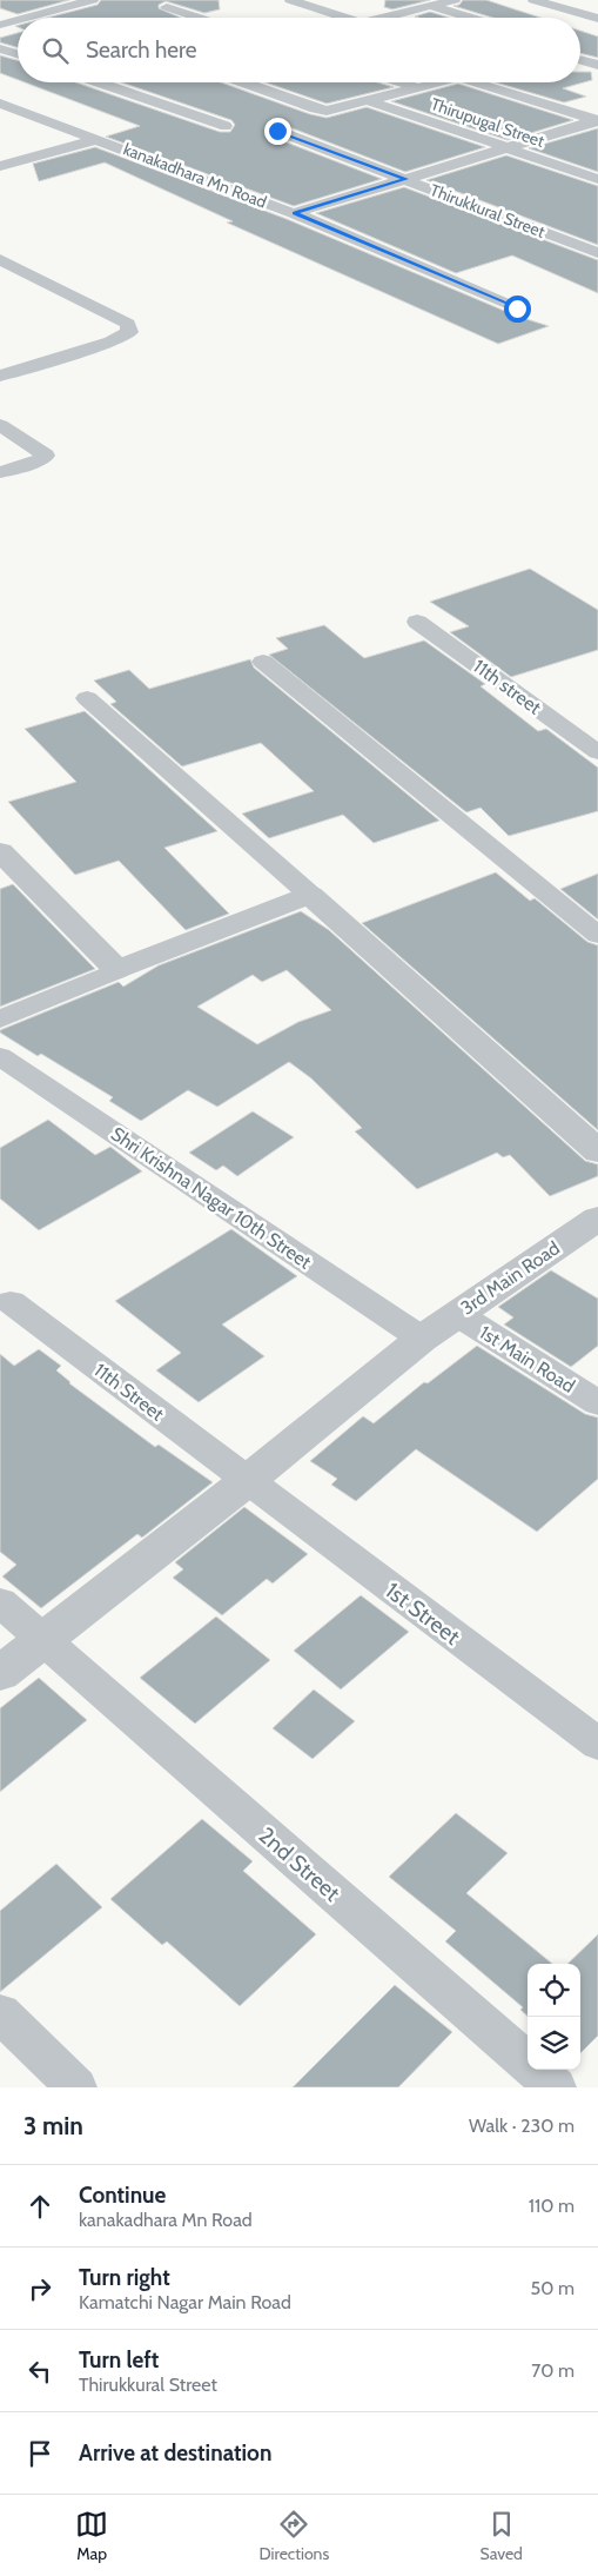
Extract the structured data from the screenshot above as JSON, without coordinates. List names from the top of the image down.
{
  "streets": {
    "street": [
      "Thirupugal Street",
      "kanakadhara Mn Road",
      "Thirukkural Street",
      "11th street",
      "Shri Krishna Nagar 10th Street",
      "3rd Main Road",
      "1st Main Road",
      "11th Street",
      "1st Street",
      "2nd Street"
    ]
  },
  "crossings": [
    ["Shri Krishna Nagar 10th Street", "3rd Main Road"],
    ["3rd Main Road", "1st Main Road"],
    ["3rd Main Road", "11th Street"],
    ["3rd Main Road", "1st Street"],
    ["3rd Main Road", "2nd Street"],
    ["11th Street", "1st Street"]
  ],
  "page": {
    "search": "Search here",
    "heading": ["3 min", "Walk · 230 m"],
    "list": [
      ["Continue", "kanakadhara Mn Road", "110 m"],
      ["Turn right", "Kamatchi Nagar Main Road", "50 m"],
      ["Turn left", "Thirukkural Street", "70 m"],
      "Arrive at destination"
    ],
    "nav": ["Map", "Directions", "Saved"]
  }
}
